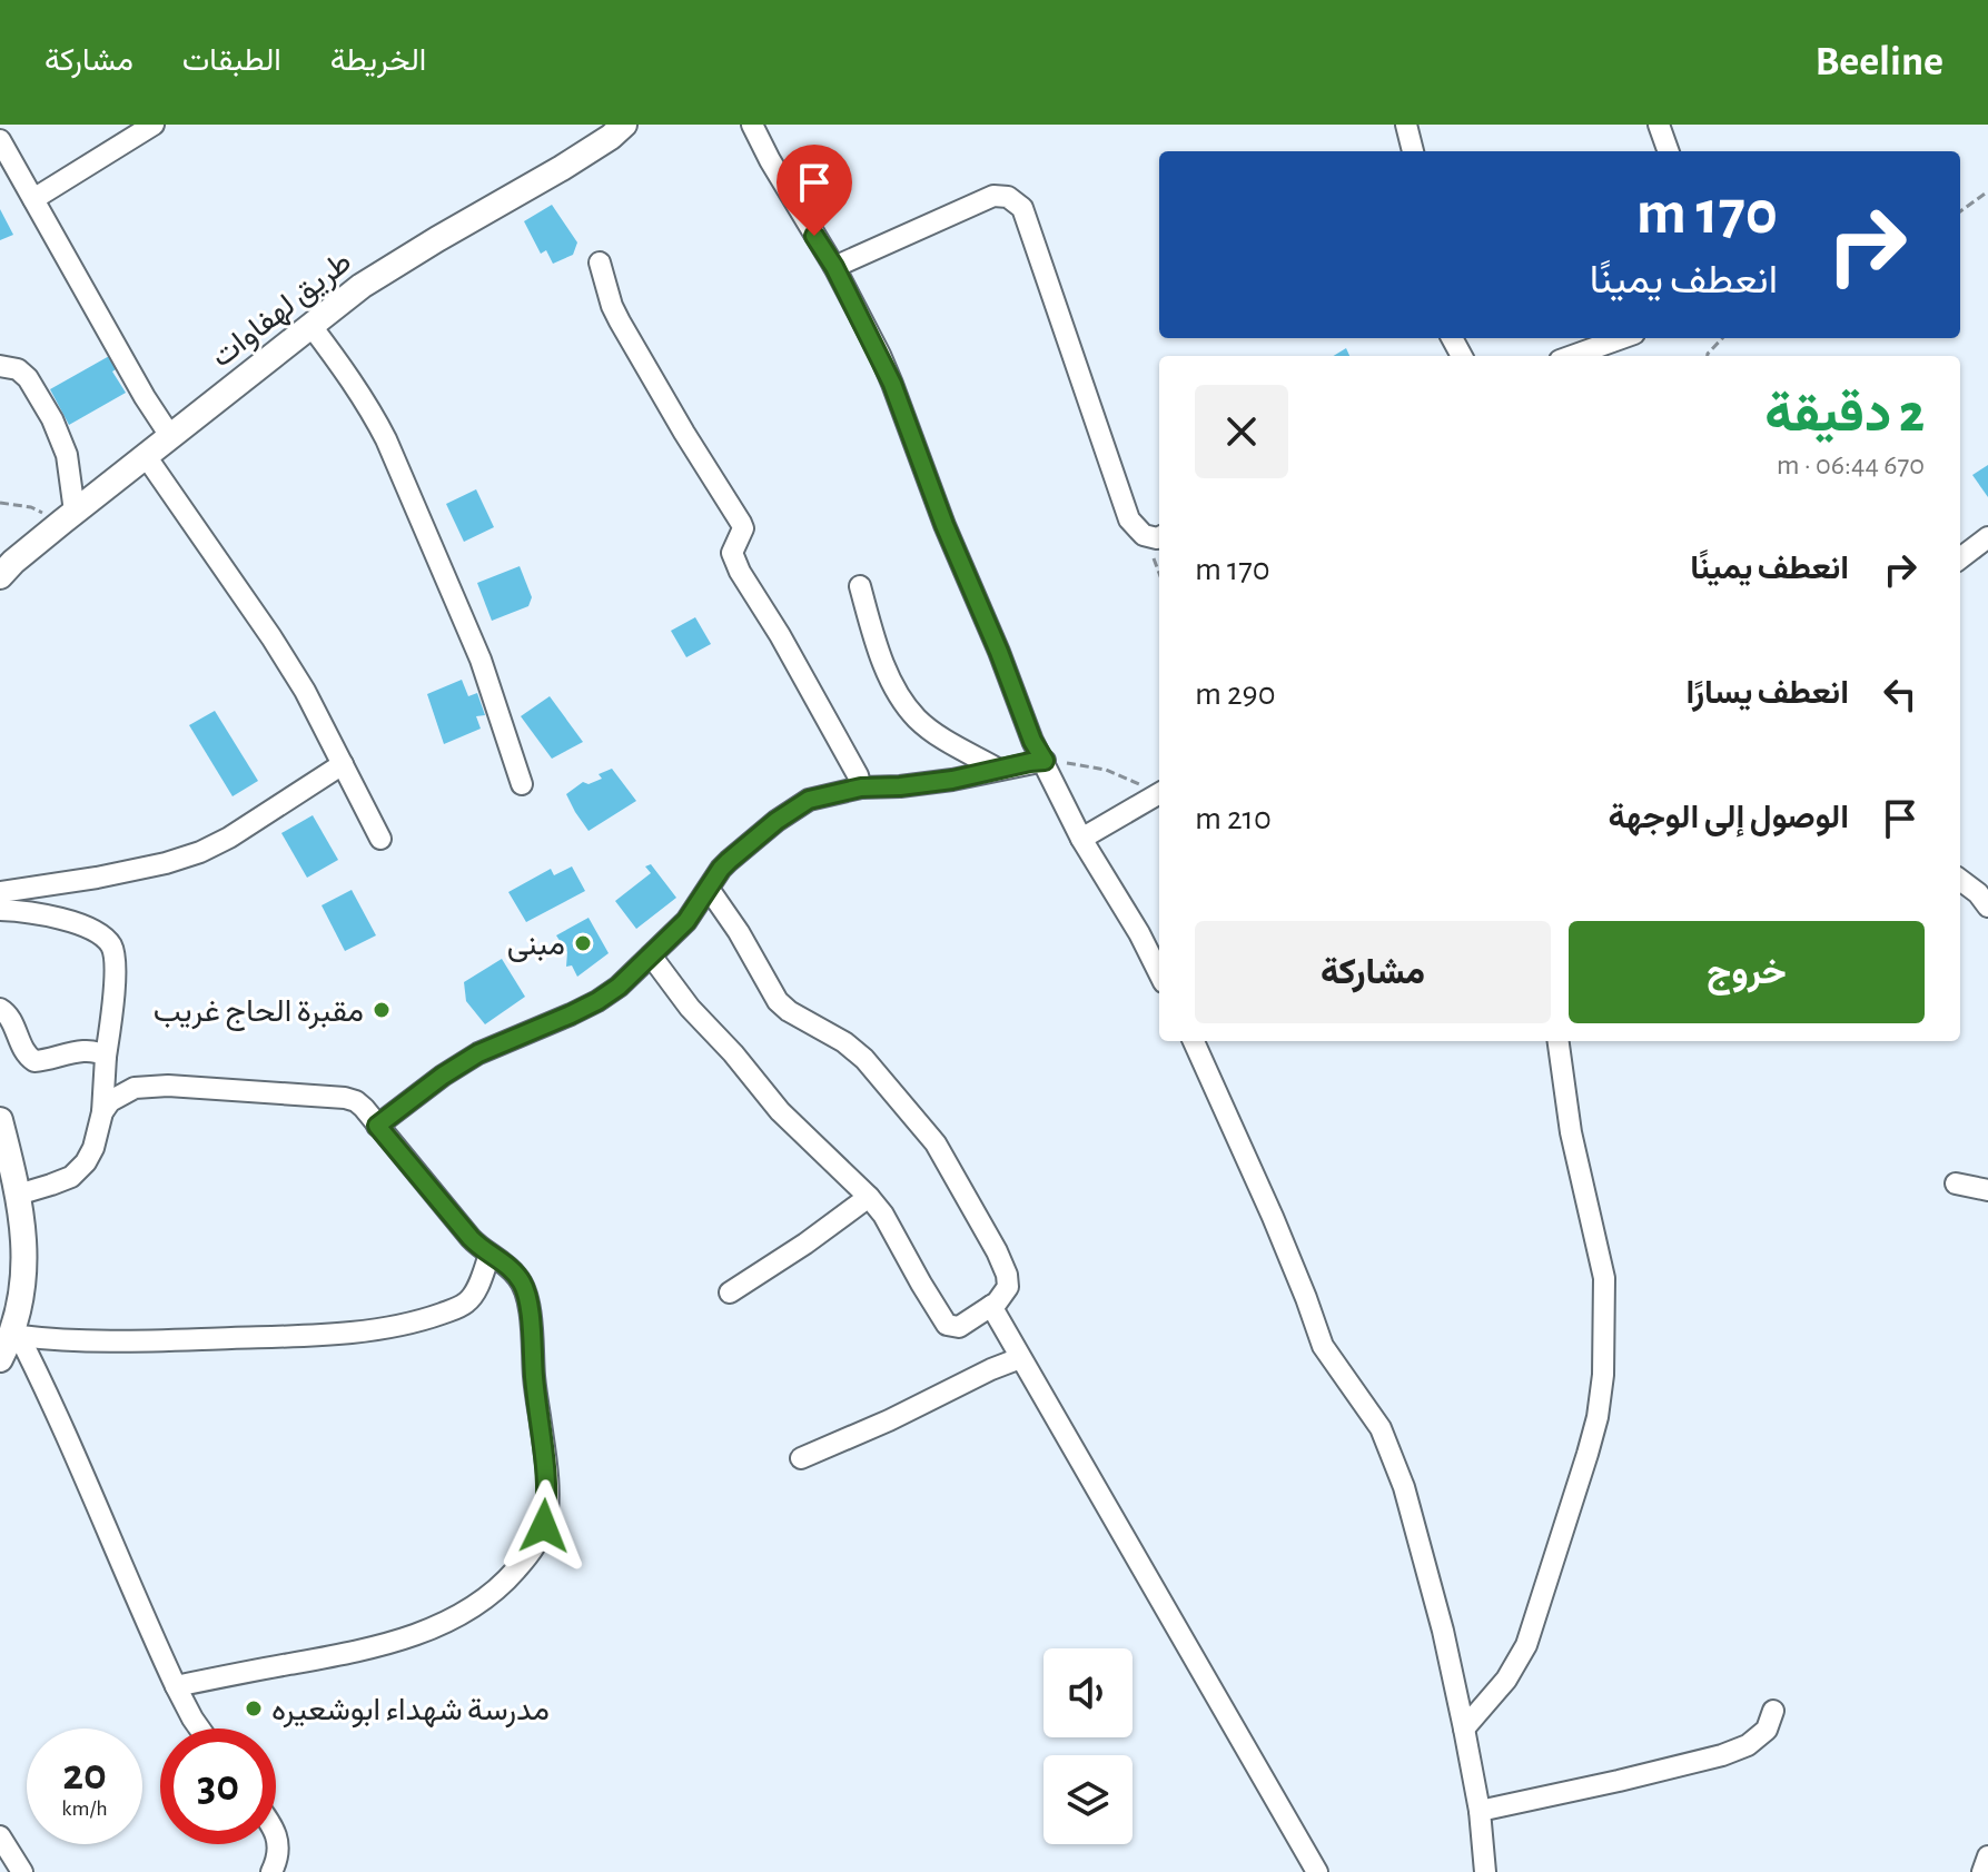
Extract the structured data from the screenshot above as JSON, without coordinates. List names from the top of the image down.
{
  "streets": {
    "street": ["طريق لهفاوات"]
  },
  "places": ["مبنى", "مقبرة الحاج غريب", "مدرسة شهداء ابوشعيره"],
  "page": {
    "header": "Beeline",
    "nav": ["الخريطة", "الطبقات", "مشاركة"],
    "turn": ["170 m", "انعطف يمينًا"],
    "heading": ["2 دقيقة", "670 m · 06:44"],
    "list": [
      {
        "name": "انعطف يمينًا",
        "value": "170 m"
      },
      {
        "name": "انعطف يسارًا",
        "value": "290 m"
      },
      {
        "name": "الوصول إلى الوجهة",
        "value": "210 m"
      }
    ],
    "buttons": ["خروج", "مشاركة"],
    "speed": "20 km/h",
    "limit": "30"
  }
}
